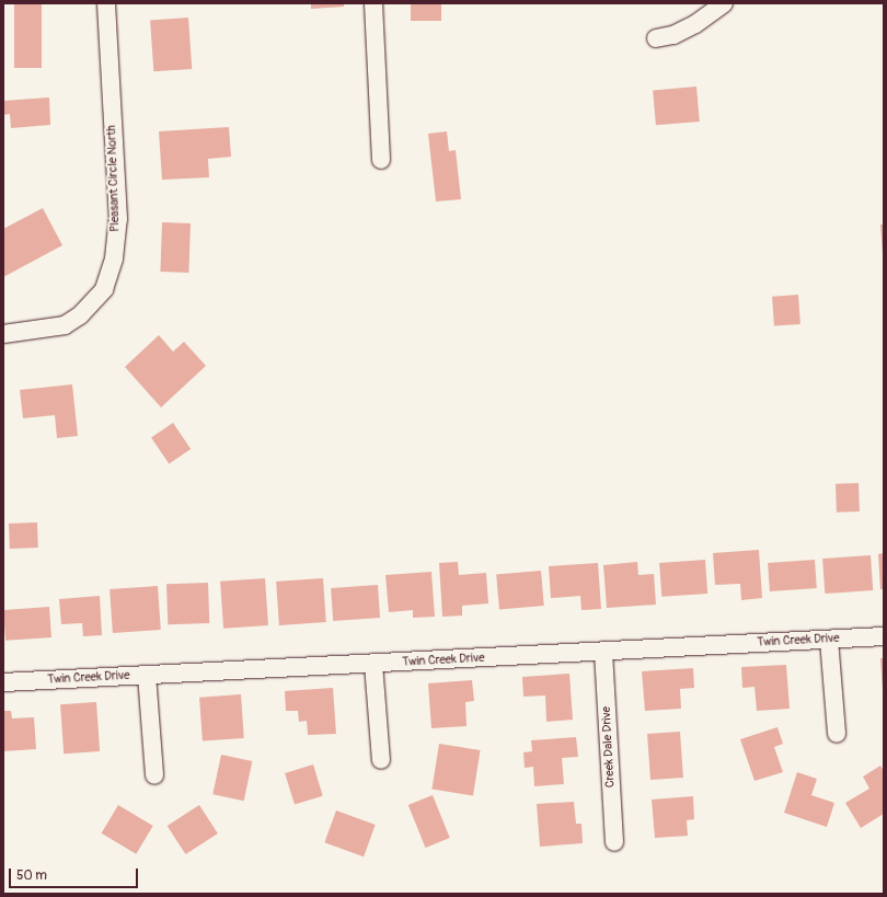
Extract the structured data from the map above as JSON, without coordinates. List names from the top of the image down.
{
  "streets": {
    "street": ["Pleasant Circle North", "Twin Creek Drive", "Creek Dale Drive"]
  },
  "crossings": [
    ["Twin Creek Drive", "Creek Dale Drive"]
  ],
  "scale_bar": "50 m"
}
